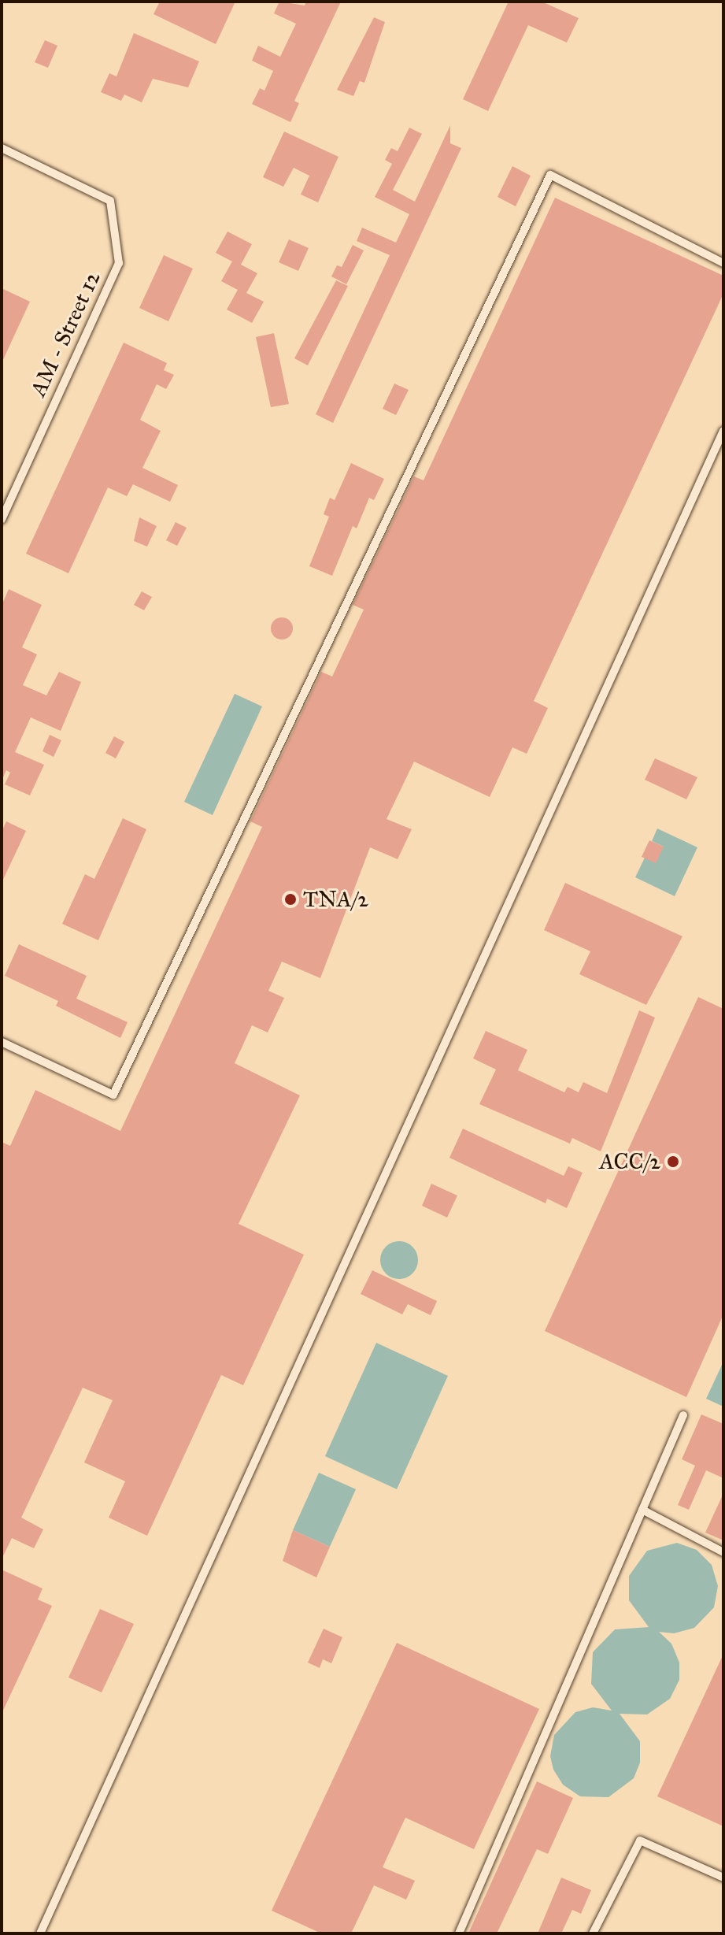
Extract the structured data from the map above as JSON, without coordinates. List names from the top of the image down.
{
  "streets": {
    "lane": ["AM - Street 12"]
  },
  "places": ["TNA/2", "ACC/2"]
}
